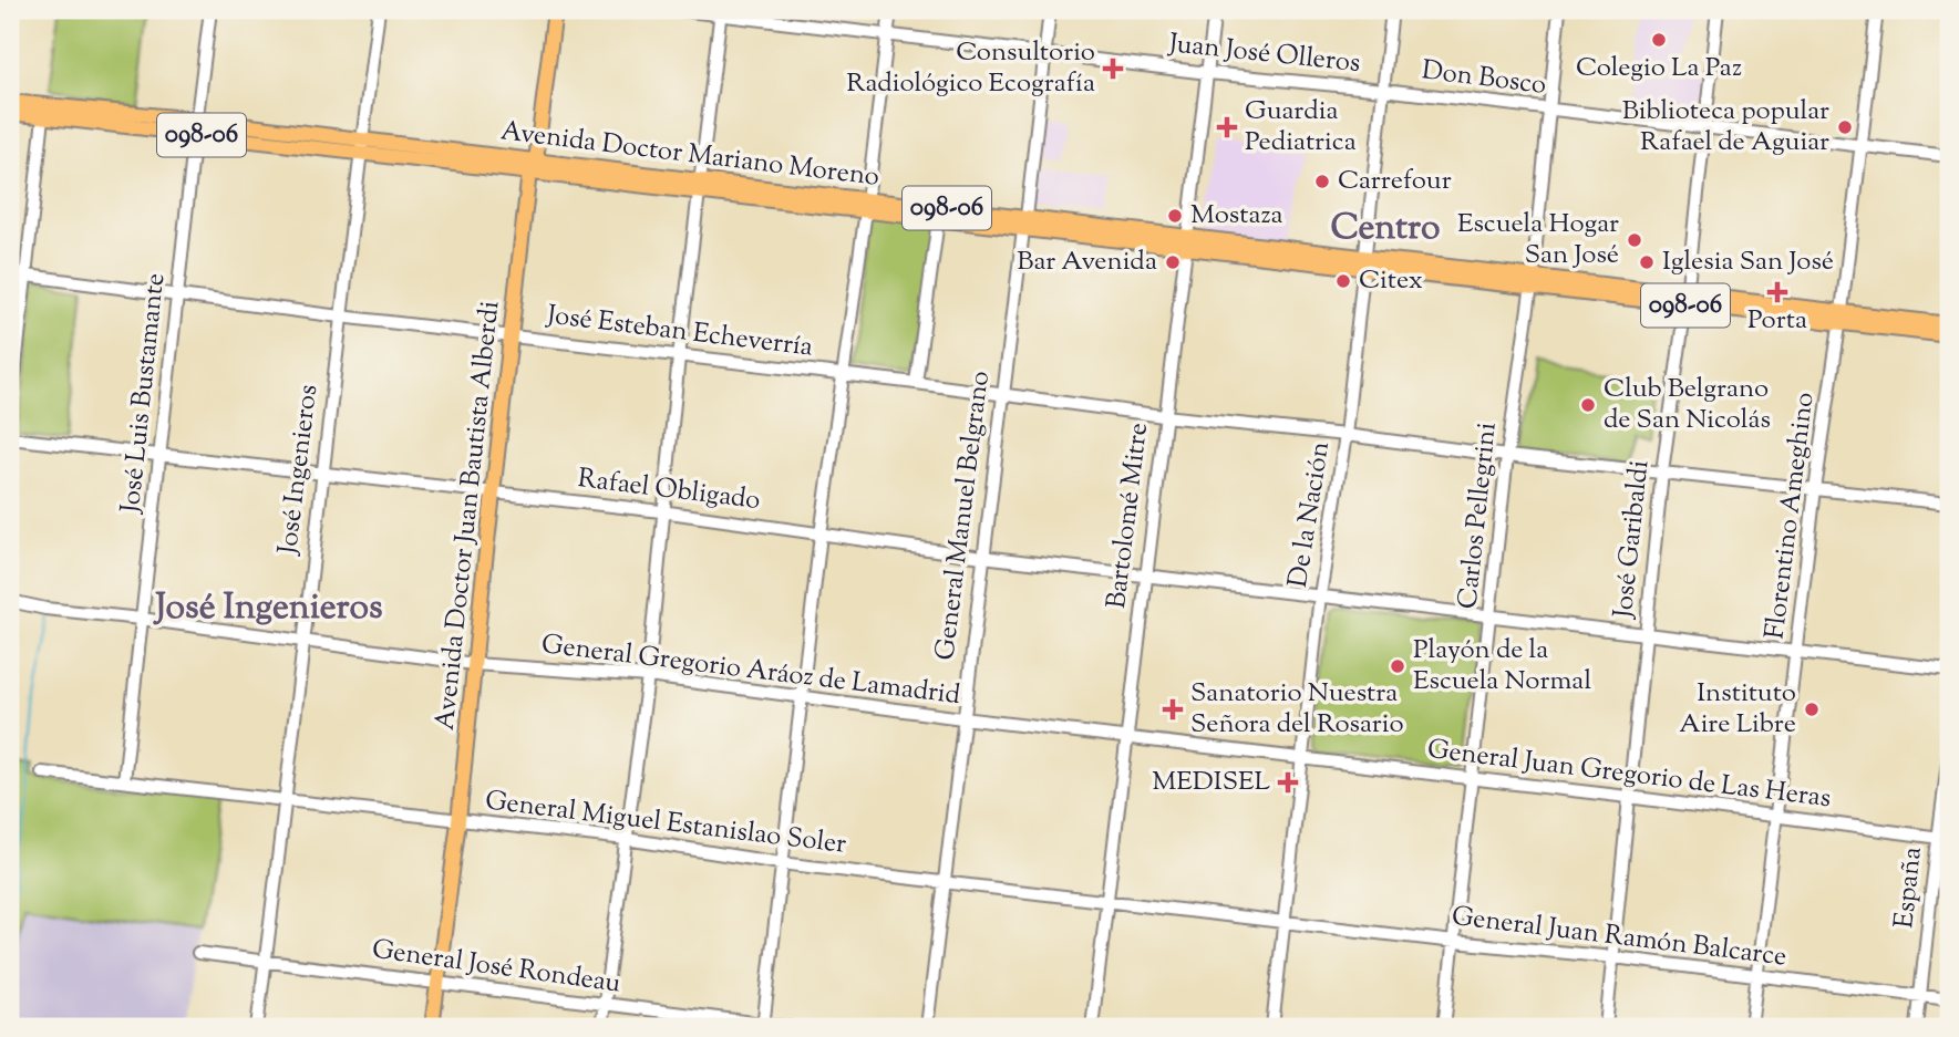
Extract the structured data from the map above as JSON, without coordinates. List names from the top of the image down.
{
  "streets": {
    "main road": ["098-06", "Avenida Doctor Mariano Moreno", "Avenida Doctor Juan Bautista Alberdi"],
    "street": [
      "Juan José Olleros",
      "Don Bosco",
      "José Esteban Echeverría",
      "José Luis Bustamante",
      "José Ingenieros",
      "Rafael Obligado",
      "De la Nación",
      "General Manuel Belgrano",
      "Bartolomé Mitre",
      "Carlos Pellegrini",
      "Florentino Ameghino",
      "José Garibaldi",
      "General Gregorio Aráoz de Lamadrid",
      "General Juan Gregorio de Las Heras",
      "General Miguel Estanislao Soler",
      "España",
      "General Juan Ramón Balcarce",
      "General José Rondeau"
    ]
  },
  "crossings": [
    ["Juan José Olleros", "Don Bosco"],
    ["Juan José Olleros", "De la Nación"],
    ["Juan José Olleros", "General Manuel Belgrano"],
    ["Juan José Olleros", "Bartolomé Mitre"],
    ["Don Bosco", "De la Nación"],
    ["Don Bosco", "Carlos Pellegrini"],
    ["Don Bosco", "Florentino Ameghino"],
    ["Don Bosco", "José Garibaldi"],
    ["098-06", "Avenida Doctor Mariano Moreno"],
    ["098-06", "De la Nación"],
    ["098-06", "Carlos Pellegrini"],
    ["098-06", "Florentino Ameghino"],
    ["098-06", "José Garibaldi"],
    ["Avenida Doctor Mariano Moreno", "José Luis Bustamante"],
    ["Avenida Doctor Mariano Moreno", "José Ingenieros"],
    ["Avenida Doctor Mariano Moreno", "De la Nación"],
    ["Avenida Doctor Mariano Moreno", "Avenida Doctor Juan Bautista Alberdi"],
    ["Avenida Doctor Mariano Moreno", "General Manuel Belgrano"],
    ["Avenida Doctor Mariano Moreno", "Bartolomé Mitre"],
    ["José Esteban Echeverría", "José Luis Bustamante"],
    ["José Esteban Echeverría", "José Ingenieros"],
    ["José Esteban Echeverría", "De la Nación"],
    ["José Esteban Echeverría", "Avenida Doctor Juan Bautista Alberdi"],
    ["José Esteban Echeverría", "General Manuel Belgrano"],
    ["José Esteban Echeverría", "Bartolomé Mitre"],
    ["José Esteban Echeverría", "Carlos Pellegrini"],
    ["José Esteban Echeverría", "Florentino Ameghino"],
    ["José Esteban Echeverría", "José Garibaldi"],
    ["José Luis Bustamante", "Rafael Obligado"],
    ["José Luis Bustamante", "General Gregorio Aráoz de Lamadrid"],
    ["José Luis Bustamante", "General Miguel Estanislao Soler"],
    ["José Ingenieros", "Rafael Obligado"],
    ["José Ingenieros", "General Gregorio Aráoz de Lamadrid"],
    ["José Ingenieros", "General Miguel Estanislao Soler"],
    ["José Ingenieros", "General José Rondeau"],
    ["Rafael Obligado", "De la Nación"],
    ["Rafael Obligado", "Avenida Doctor Juan Bautista Alberdi"],
    ["Rafael Obligado", "General Manuel Belgrano"],
    ["Rafael Obligado", "Bartolomé Mitre"],
    ["Rafael Obligado", "Carlos Pellegrini"],
    ["Rafael Obligado", "Florentino Ameghino"],
    ["Rafael Obligado", "José Garibaldi"],
    ["De la Nación", "General Gregorio Aráoz de Lamadrid"],
    ["De la Nación", "General Juan Gregorio de Las Heras"],
    ["De la Nación", "General Miguel Estanislao Soler"],
    ["De la Nación", "General Juan Ramón Balcarce"],
    ["Avenida Doctor Juan Bautista Alberdi", "General Gregorio Aráoz de Lamadrid"],
    ["Avenida Doctor Juan Bautista Alberdi", "General Miguel Estanislao Soler"],
    ["Avenida Doctor Juan Bautista Alberdi", "General José Rondeau"],
    ["General Manuel Belgrano", "General Gregorio Aráoz de Lamadrid"],
    ["General Manuel Belgrano", "General Miguel Estanislao Soler"],
    ["Bartolomé Mitre", "General Gregorio Aráoz de Lamadrid"],
    ["Bartolomé Mitre", "General Miguel Estanislao Soler"],
    ["Carlos Pellegrini", "General Juan Gregorio de Las Heras"],
    ["Carlos Pellegrini", "General Juan Ramón Balcarce"],
    ["Florentino Ameghino", "General Juan Gregorio de Las Heras"],
    ["Florentino Ameghino", "General Juan Ramón Balcarce"],
    ["José Garibaldi", "General Juan Gregorio de Las Heras"],
    ["José Garibaldi", "General Juan Ramón Balcarce"],
    ["General Gregorio Aráoz de Lamadrid", "General Juan Gregorio de Las Heras"],
    ["General Juan Gregorio de Las Heras", "España"],
    ["General Miguel Estanislao Soler", "General Juan Ramón Balcarce"],
    ["España", "General Juan Ramón Balcarce"]
  ],
  "districts": ["Centro", "José Ingenieros"],
  "places": {
    "other": [
      "Colegio La Paz",
      "Biblioteca popular Rafael de Aguiar",
      "Carrefour",
      "Mostaza",
      "Escuela Hogar San José",
      "Bar Avenida",
      "Iglesia San José",
      "Citex",
      "Club Belgrano de San Nicolás",
      "Playón de la Escuela Normal",
      "Instituto Aire Libre"
    ],
    "health": [
      "Consultorio Radiológico Ecografía",
      "Guardia Pediatrica",
      "Porta",
      "Sanatorio Nuestra Señora del Rosario",
      "MEDISEL"
    ]
  }
}
